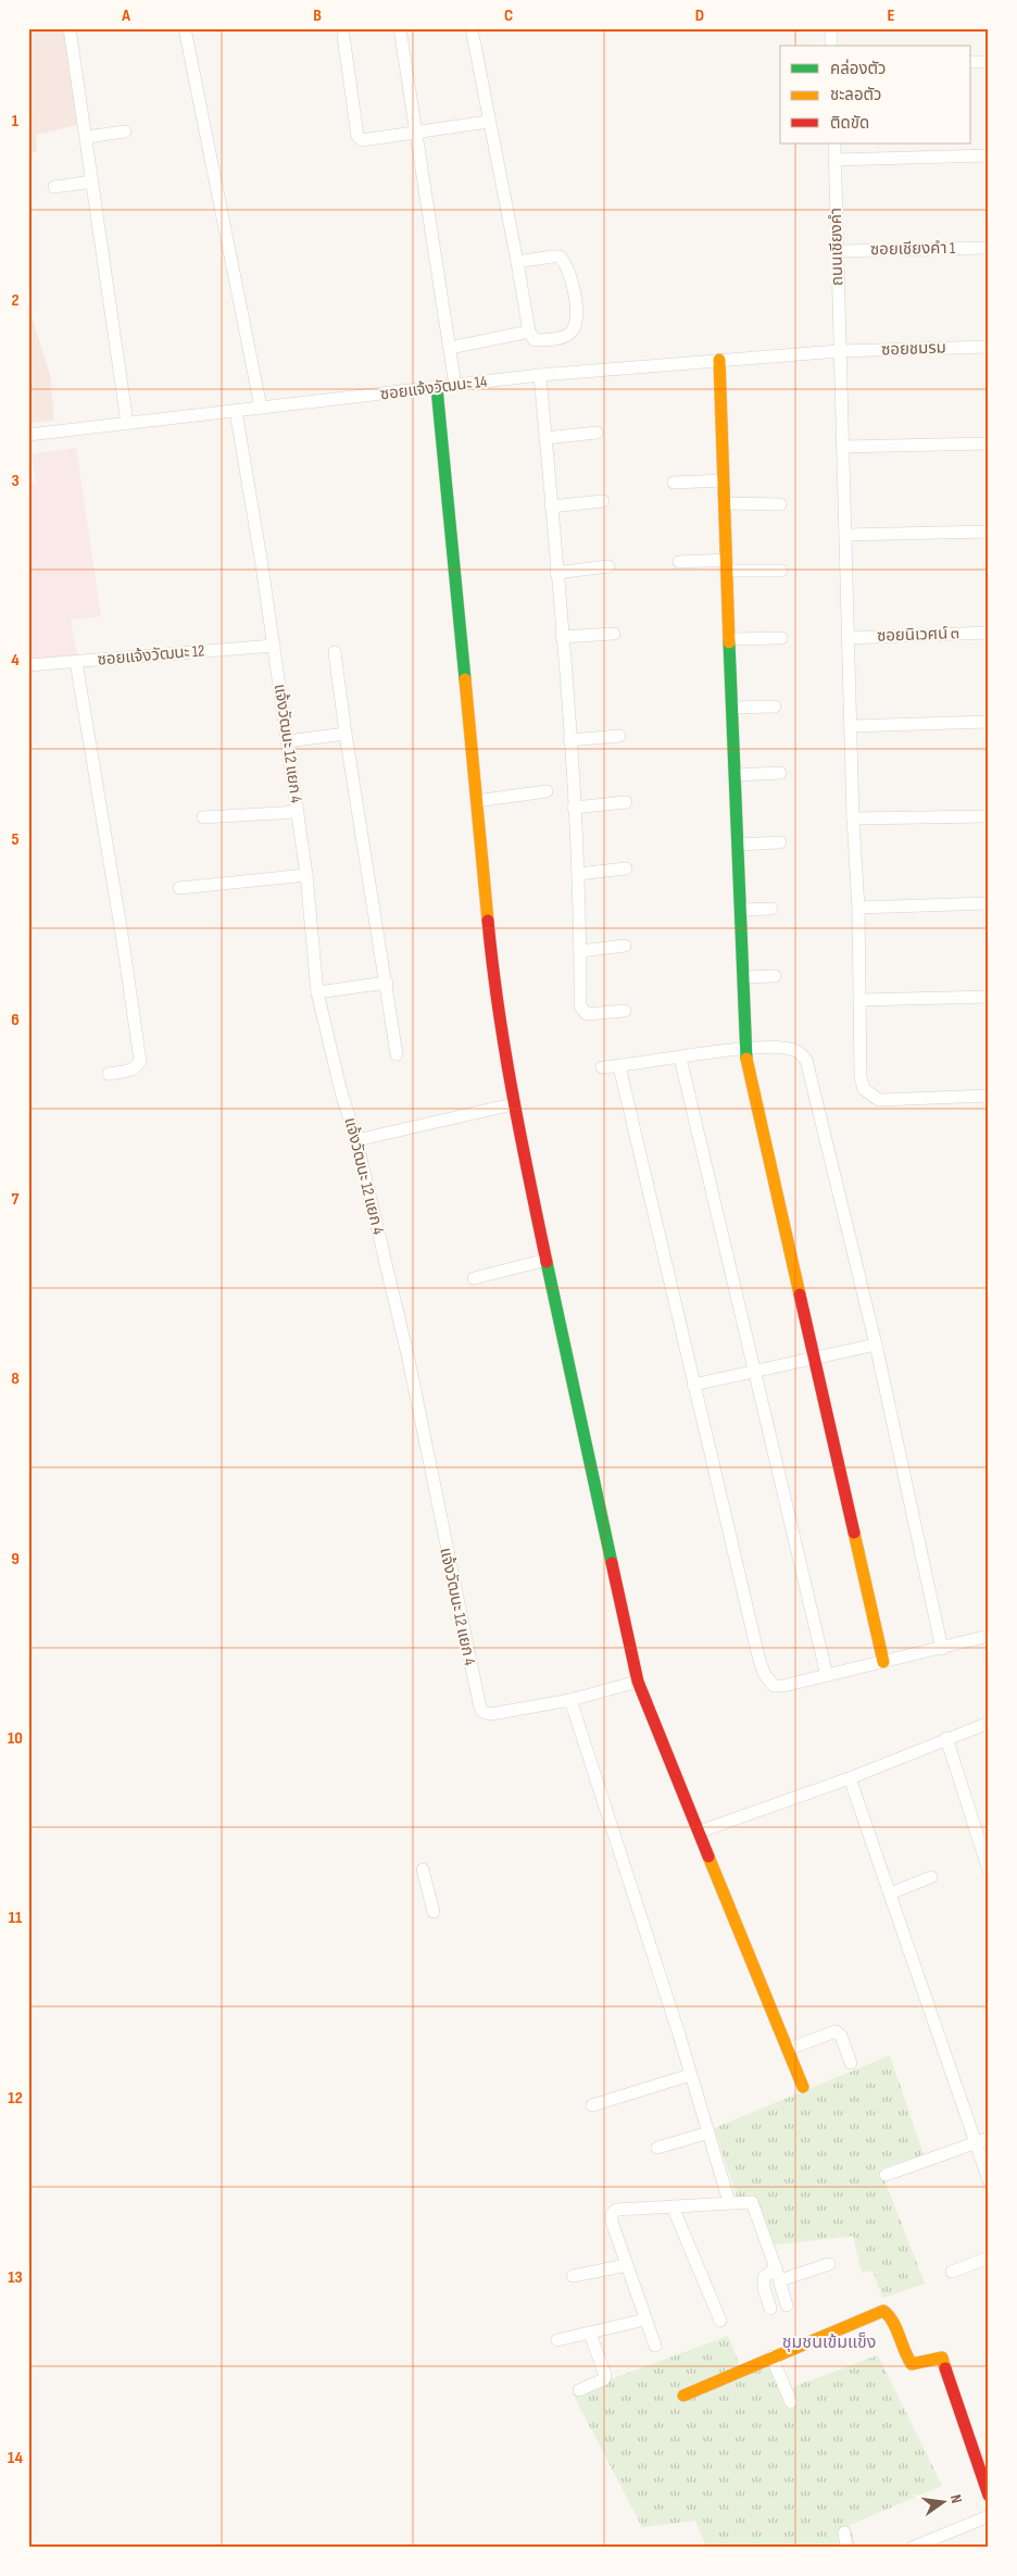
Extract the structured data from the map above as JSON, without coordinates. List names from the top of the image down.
{
  "streets": {
    "street": [
      "ถนนเชียงคำ",
      "ซอยเชียงคำ 1",
      "ซอยชมรม",
      "ซอยแจ้งวัฒนะ 14",
      "ซอยนิเวศน์ ๓",
      "ซอยแจ้งวัฒนะ 12",
      "แจ้งวัฒนะ 12 แยก 4"
    ]
  },
  "crossings": [
    ["ถนนเชียงคำ", "ซอยเชียงคำ 1"],
    ["ถนนเชียงคำ", "ซอยชมรม"],
    ["ถนนเชียงคำ", "ซอยแจ้งวัฒนะ 14"],
    ["ถนนเชียงคำ", "ซอยนิเวศน์ ๓"],
    ["ซอยชมรม", "ซอยแจ้งวัฒนะ 14"],
    ["ซอยแจ้งวัฒนะ 14", "แจ้งวัฒนะ 12 แยก 4"],
    ["ซอยแจ้งวัฒนะ 12", "แจ้งวัฒนะ 12 แยก 4"]
  ],
  "districts": ["ชุมชนเข้มแข็ง"],
  "legend": ["คล่องตัว", "ชะลอตัว", "ติดขัด"],
  "north": "right",
  "grid": {
    "columns": [
      "A",
      "B",
      "C",
      "D",
      "E"
    ],
    "rows": [
      "1",
      "2",
      "3",
      "4",
      "5",
      "6",
      "7",
      "8",
      "9",
      "10",
      "11",
      "12",
      "13",
      "14"
    ]
  }
}
